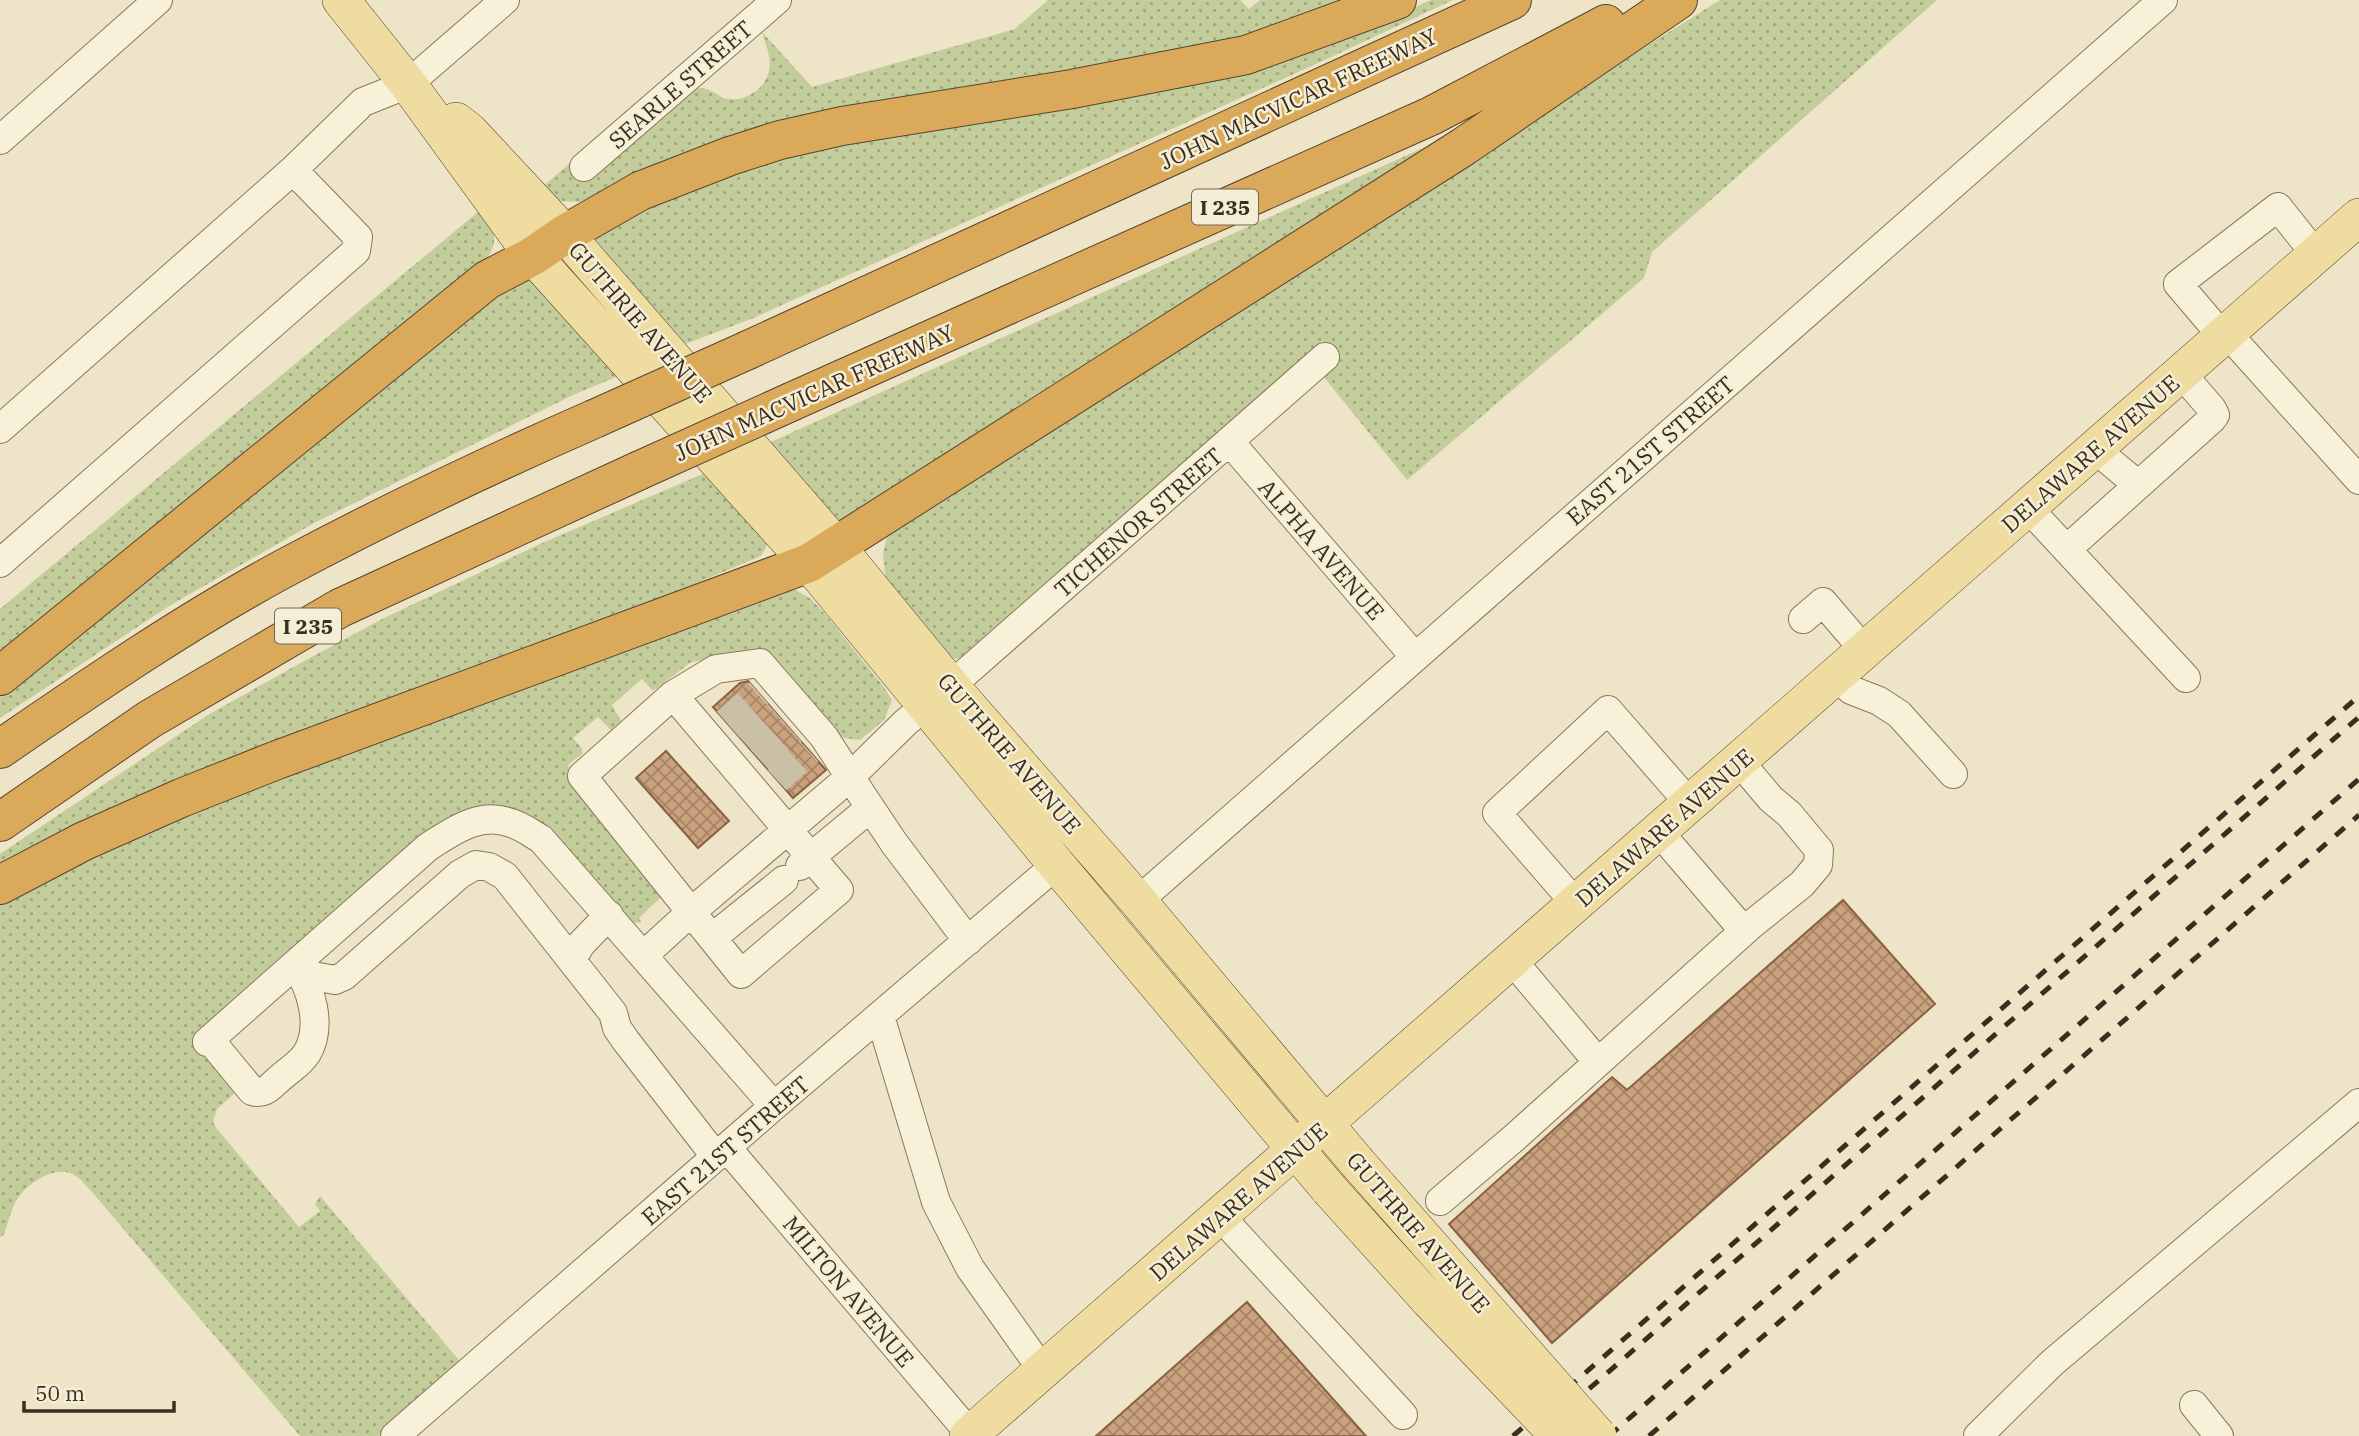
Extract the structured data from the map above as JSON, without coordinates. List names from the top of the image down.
{
  "streets": {
    "highway": ["JOHN MACVICAR FREEWAY", "I 235"],
    "main road": ["GUTHRIE AVENUE", "DELAWARE AVENUE"],
    "street": [
      "SEARLE STREET",
      "EAST 21ST STREET",
      "TICHENOR STREET",
      "ALPHA AVENUE",
      "MILTON AVENUE"
    ]
  },
  "crossings": [
    ["GUTHRIE AVENUE", "EAST 21ST STREET"],
    ["GUTHRIE AVENUE", "DELAWARE AVENUE"],
    ["GUTHRIE AVENUE", "TICHENOR STREET"],
    ["EAST 21ST STREET", "ALPHA AVENUE"],
    ["EAST 21ST STREET", "MILTON AVENUE"],
    ["DELAWARE AVENUE", "MILTON AVENUE"],
    ["TICHENOR STREET", "ALPHA AVENUE"]
  ],
  "scale_bar": "50 m"
}
